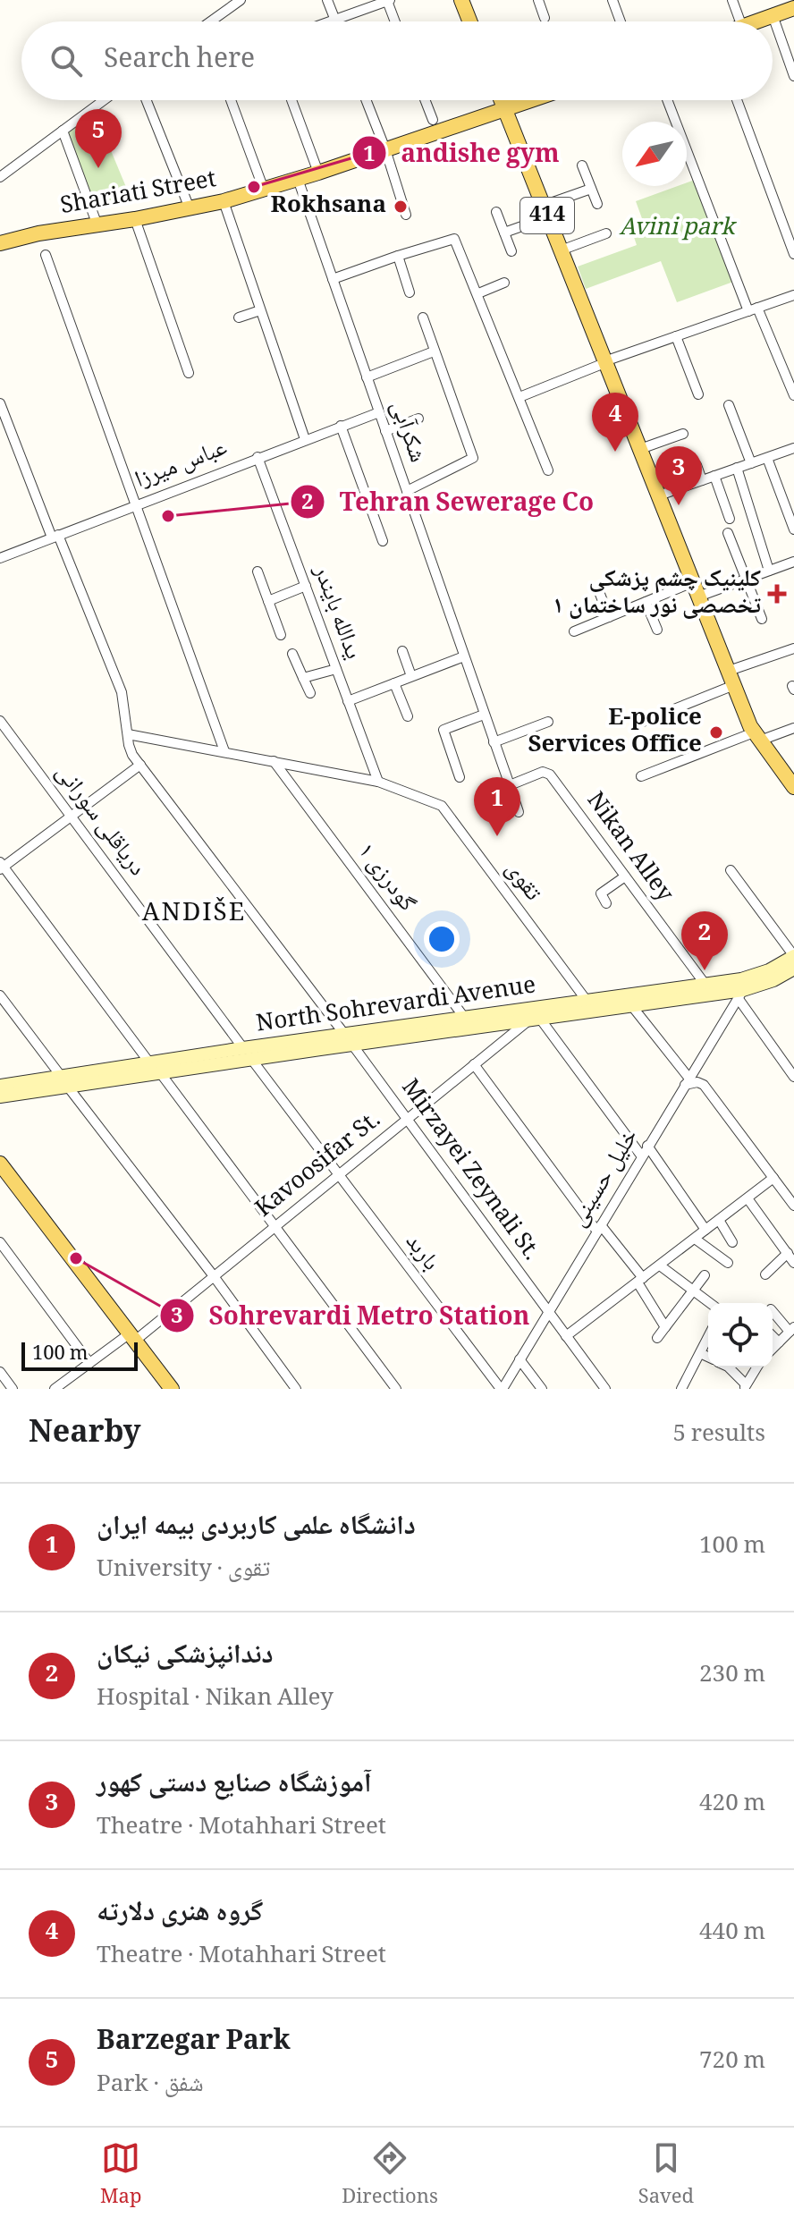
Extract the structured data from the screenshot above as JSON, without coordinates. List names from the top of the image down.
{
  "streets": {
    "main road": ["Shariati Street", "414", "North Sohrevardi Avenue"],
    "street": [
      "شکرآبی",
      "عباس میرزا",
      "یدالله بایندر",
      "دریاقلی سورانی",
      "Nikan Alley",
      "گودرزی ۱",
      "تقوی",
      "Kavoosifar St.",
      "Mirzayei Zeynali St.",
      "خلیل حسینی",
      "باربد"
    ]
  },
  "crossings": [
    ["Shariati Street", "414"],
    ["Shariati Street", "شکرآبی"],
    ["شکرآبی", "عباس میرزا"],
    ["شکرآبی", "Nikan Alley"],
    ["عباس میرزا", "یدالله بایندر"],
    ["عباس میرزا", "Mirzayei Zeynali St."],
    ["یدالله بایندر", "تقوی"],
    ["دریاقلی سورانی", "North Sohrevardi Avenue"],
    ["دریاقلی سورانی", "Kavoosifar St."],
    ["دریاقلی سورانی", "باربد"],
    ["Nikan Alley", "North Sohrevardi Avenue"],
    ["گودرزی ۱", "تقوی"],
    ["گودرزی ۱", "North Sohrevardi Avenue"],
    ["تقوی", "North Sohrevardi Avenue"],
    ["تقوی", "Mirzayei Zeynali St."],
    ["North Sohrevardi Avenue", "Kavoosifar St."],
    ["North Sohrevardi Avenue", "Mirzayei Zeynali St."],
    ["North Sohrevardi Avenue", "خلیل حسینی"],
    ["Kavoosifar St.", "Mirzayei Zeynali St."],
    ["Kavoosifar St.", "باربد"],
    ["Mirzayei Zeynali St.", "خلیل حسینی"],
    ["خلیل حسینی", "باربد"]
  ],
  "districts": ["ANDIŠE"],
  "parks": ["Avini park"],
  "places": {
    "other": [
      "andishe gym",
      "Rokhsana",
      "Tehran Sewerage Co",
      "E-police Services Office",
      "Sohrevardi Metro Station"
    ],
    "health": ["کلینیک چشم پزشکی تخصصی نور ساختمان ۱"]
  },
  "scale_bar": "100 m",
  "north": "bottom left",
  "page": {
    "search": "Search here",
    "pins": [
      "5",
      "4",
      "3",
      "1",
      "2"
    ],
    "scale": "100 m",
    "heading": ["Nearby", "5 results"],
    "list": [
      {
        "mark": "1",
        "name": "دانشگاه علمی کاربردی بیمه ایران",
        "note": "University · تقوی",
        "value": "100 m"
      },
      {
        "mark": "2",
        "name": "دندانپزشکی نیکان",
        "note": "Hospital · Nikan Alley",
        "value": "230 m"
      },
      {
        "mark": "3",
        "name": "آموزشگاه صنایع دستی کهور",
        "note": "Theatre · Motahhari Street",
        "value": "420 m"
      },
      {
        "mark": "4",
        "name": "گروه هنری دلارته",
        "note": "Theatre · Motahhari Street",
        "value": "440 m"
      },
      {
        "mark": "5",
        "name": "Barzegar Park",
        "note": "Park · شفق",
        "value": "720 m"
      }
    ],
    "nav": ["Map", "Directions", "Saved"]
  }
}
